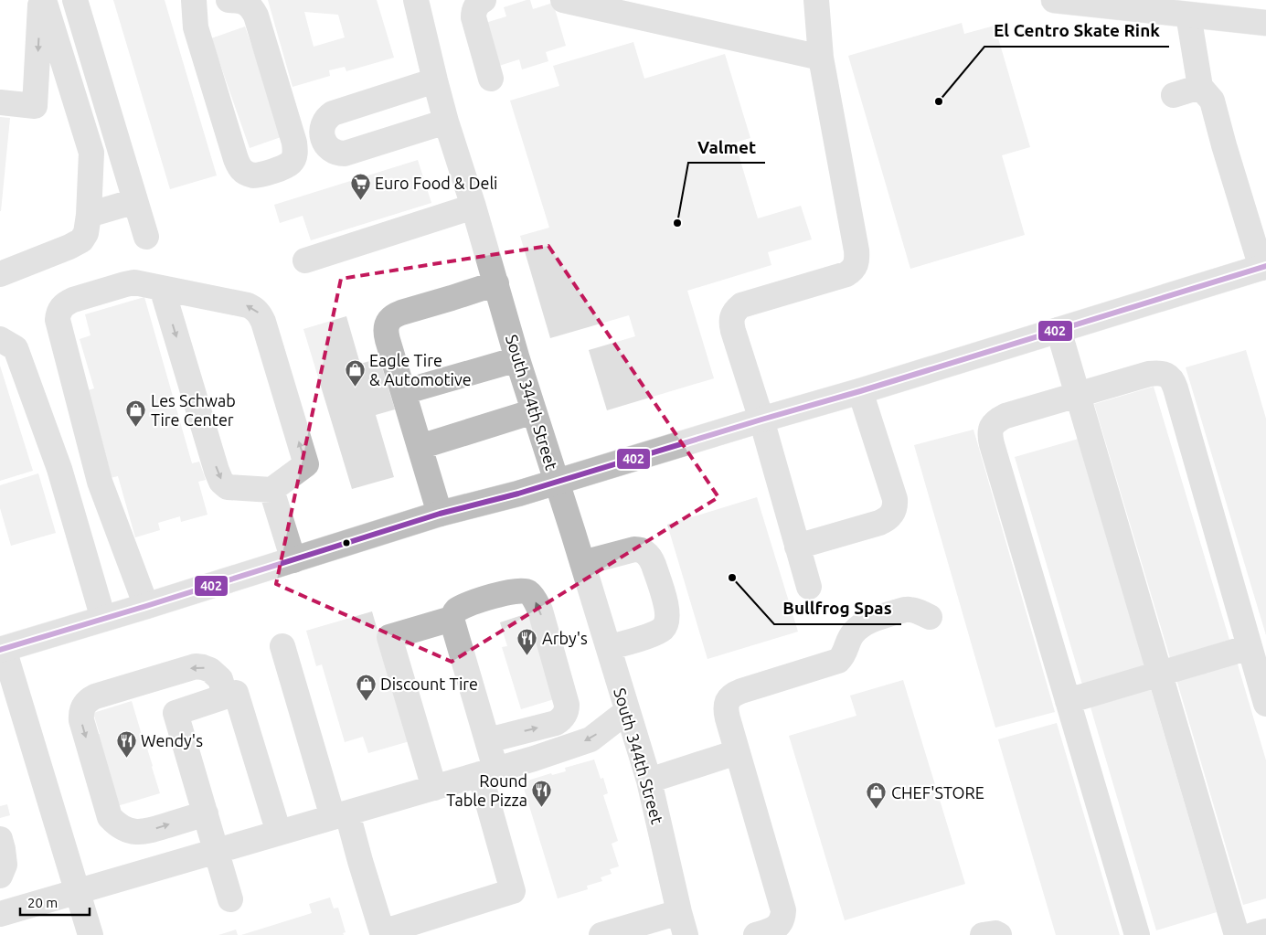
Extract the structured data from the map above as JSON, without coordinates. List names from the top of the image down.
{
  "streets": {
    "main road": ["South 344th Street"]
  },
  "places": {
    "other": ["El Centro Skate Rink", "Valmet", "Bullfrog Spas"],
    "supermarket": ["Euro Food & Deli"],
    "shop": [
      "Eagle Tire & Automotive",
      "Les Schwab Tire Center",
      "Discount Tire",
      "CHEF'STORE"
    ],
    "restaurant": ["Arby's", "Wendy's", "Round Table Pizza"]
  },
  "lines": ["transit line 402"],
  "scale_bar": "20 m"
}
